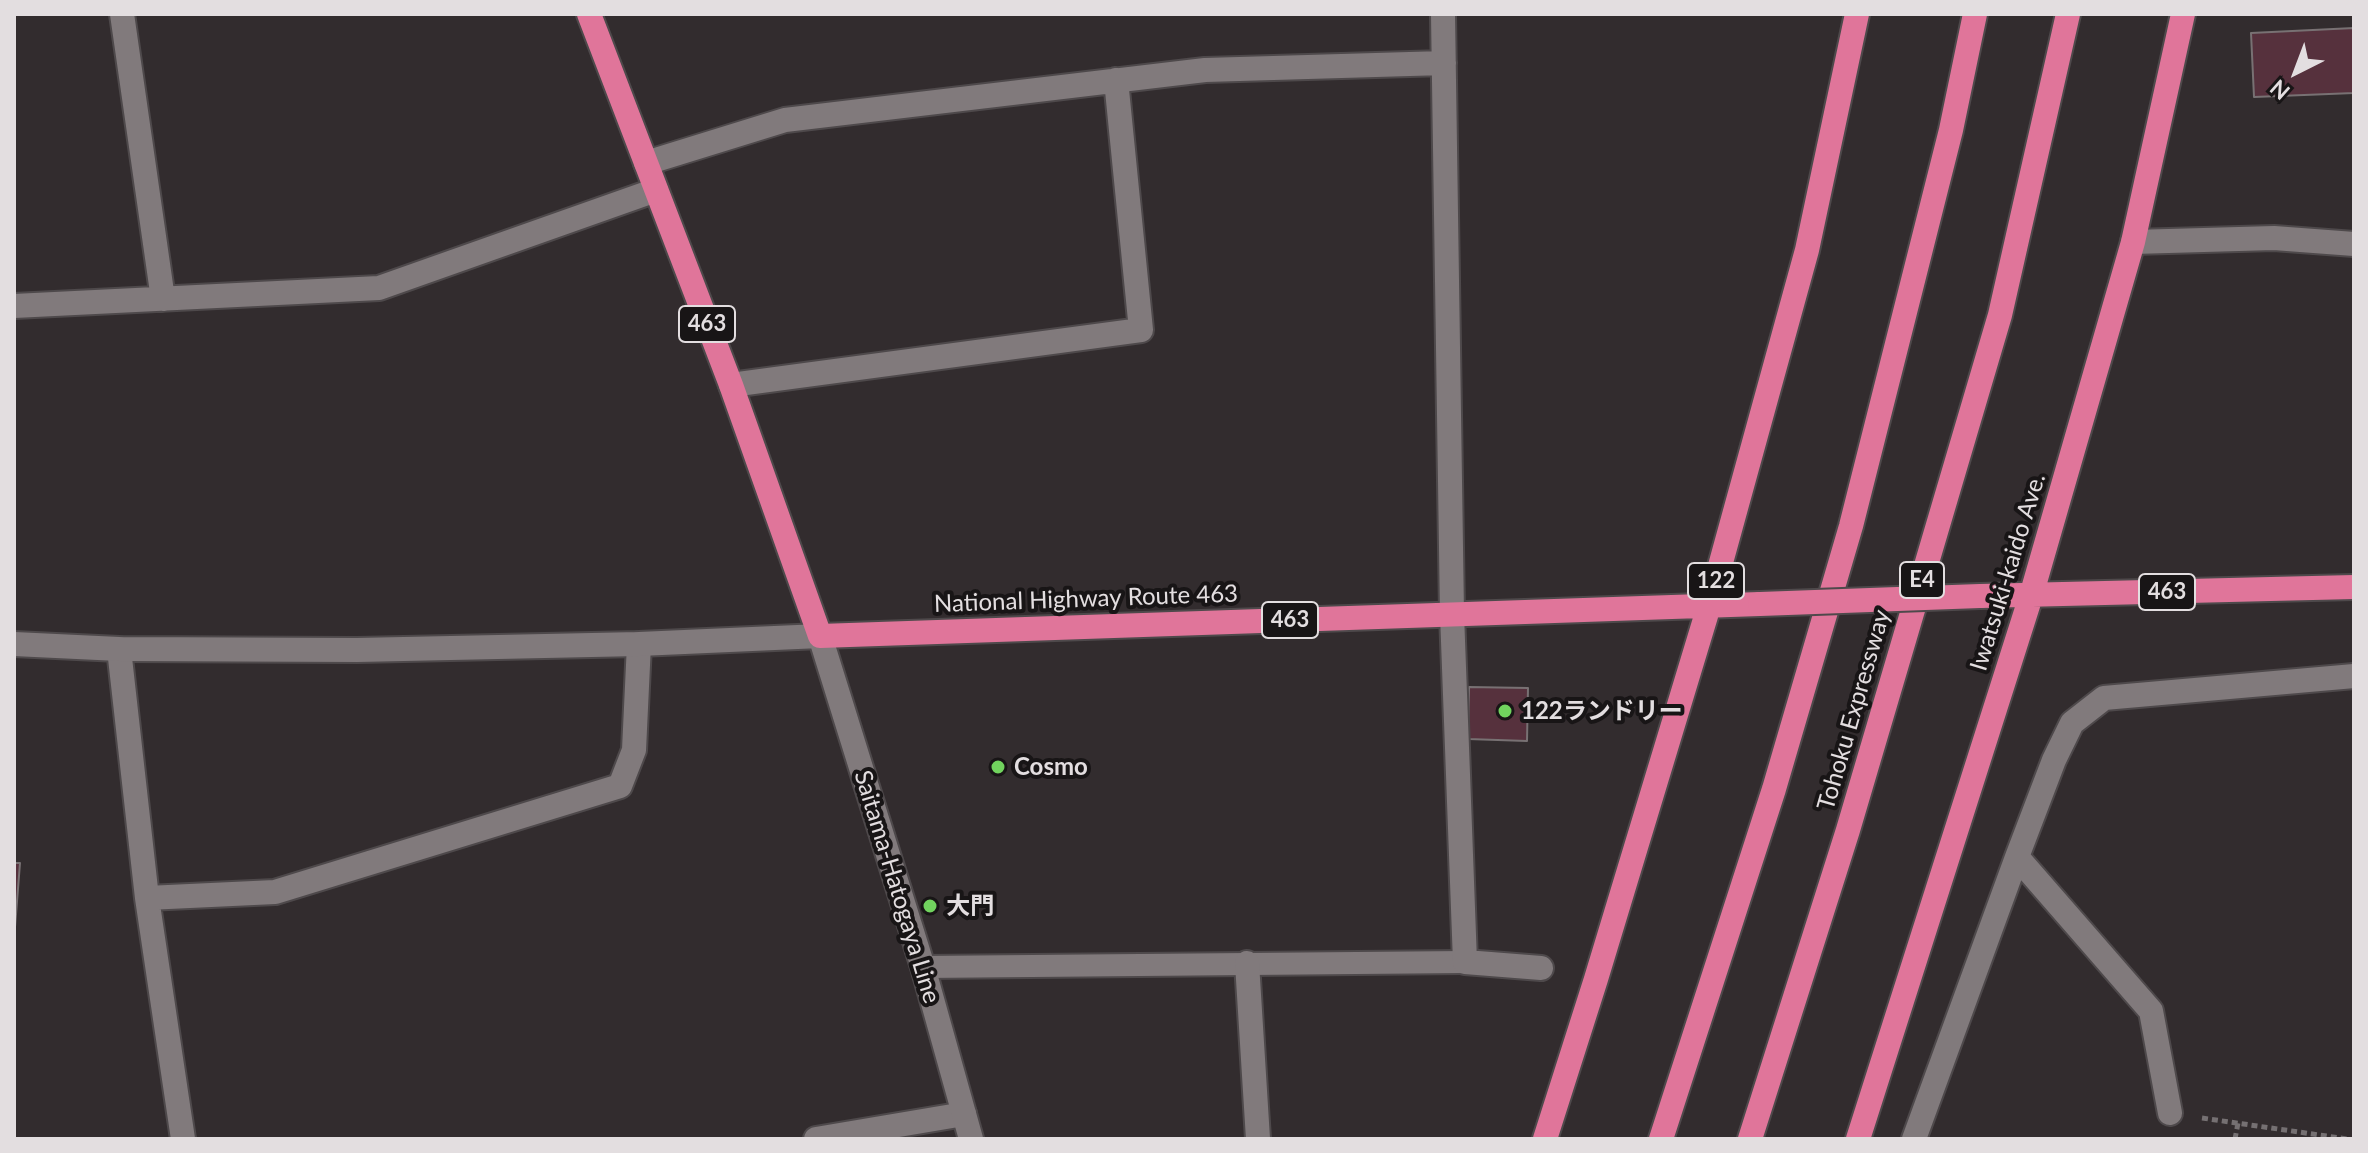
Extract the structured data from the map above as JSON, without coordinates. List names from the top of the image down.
{
  "streets": {
    "highway": [
      "463",
      "Iwatsuki-kaido Ave.",
      "E4",
      "122",
      "National Highway Route 463",
      "Tohoku Expressway"
    ],
    "street": ["Saitama-Hatogaya Line"]
  },
  "crossings": [
    ["463", "National Highway Route 463"],
    ["463", "Saitama-Hatogaya Line"],
    ["Iwatsuki-kaido Ave.", "National Highway Route 463"],
    ["122", "National Highway Route 463"],
    ["National Highway Route 463", "Saitama-Hatogaya Line"]
  ],
  "places": ["122ランドリー", "Cosmo", "大門"],
  "north": "bottom left"
}
